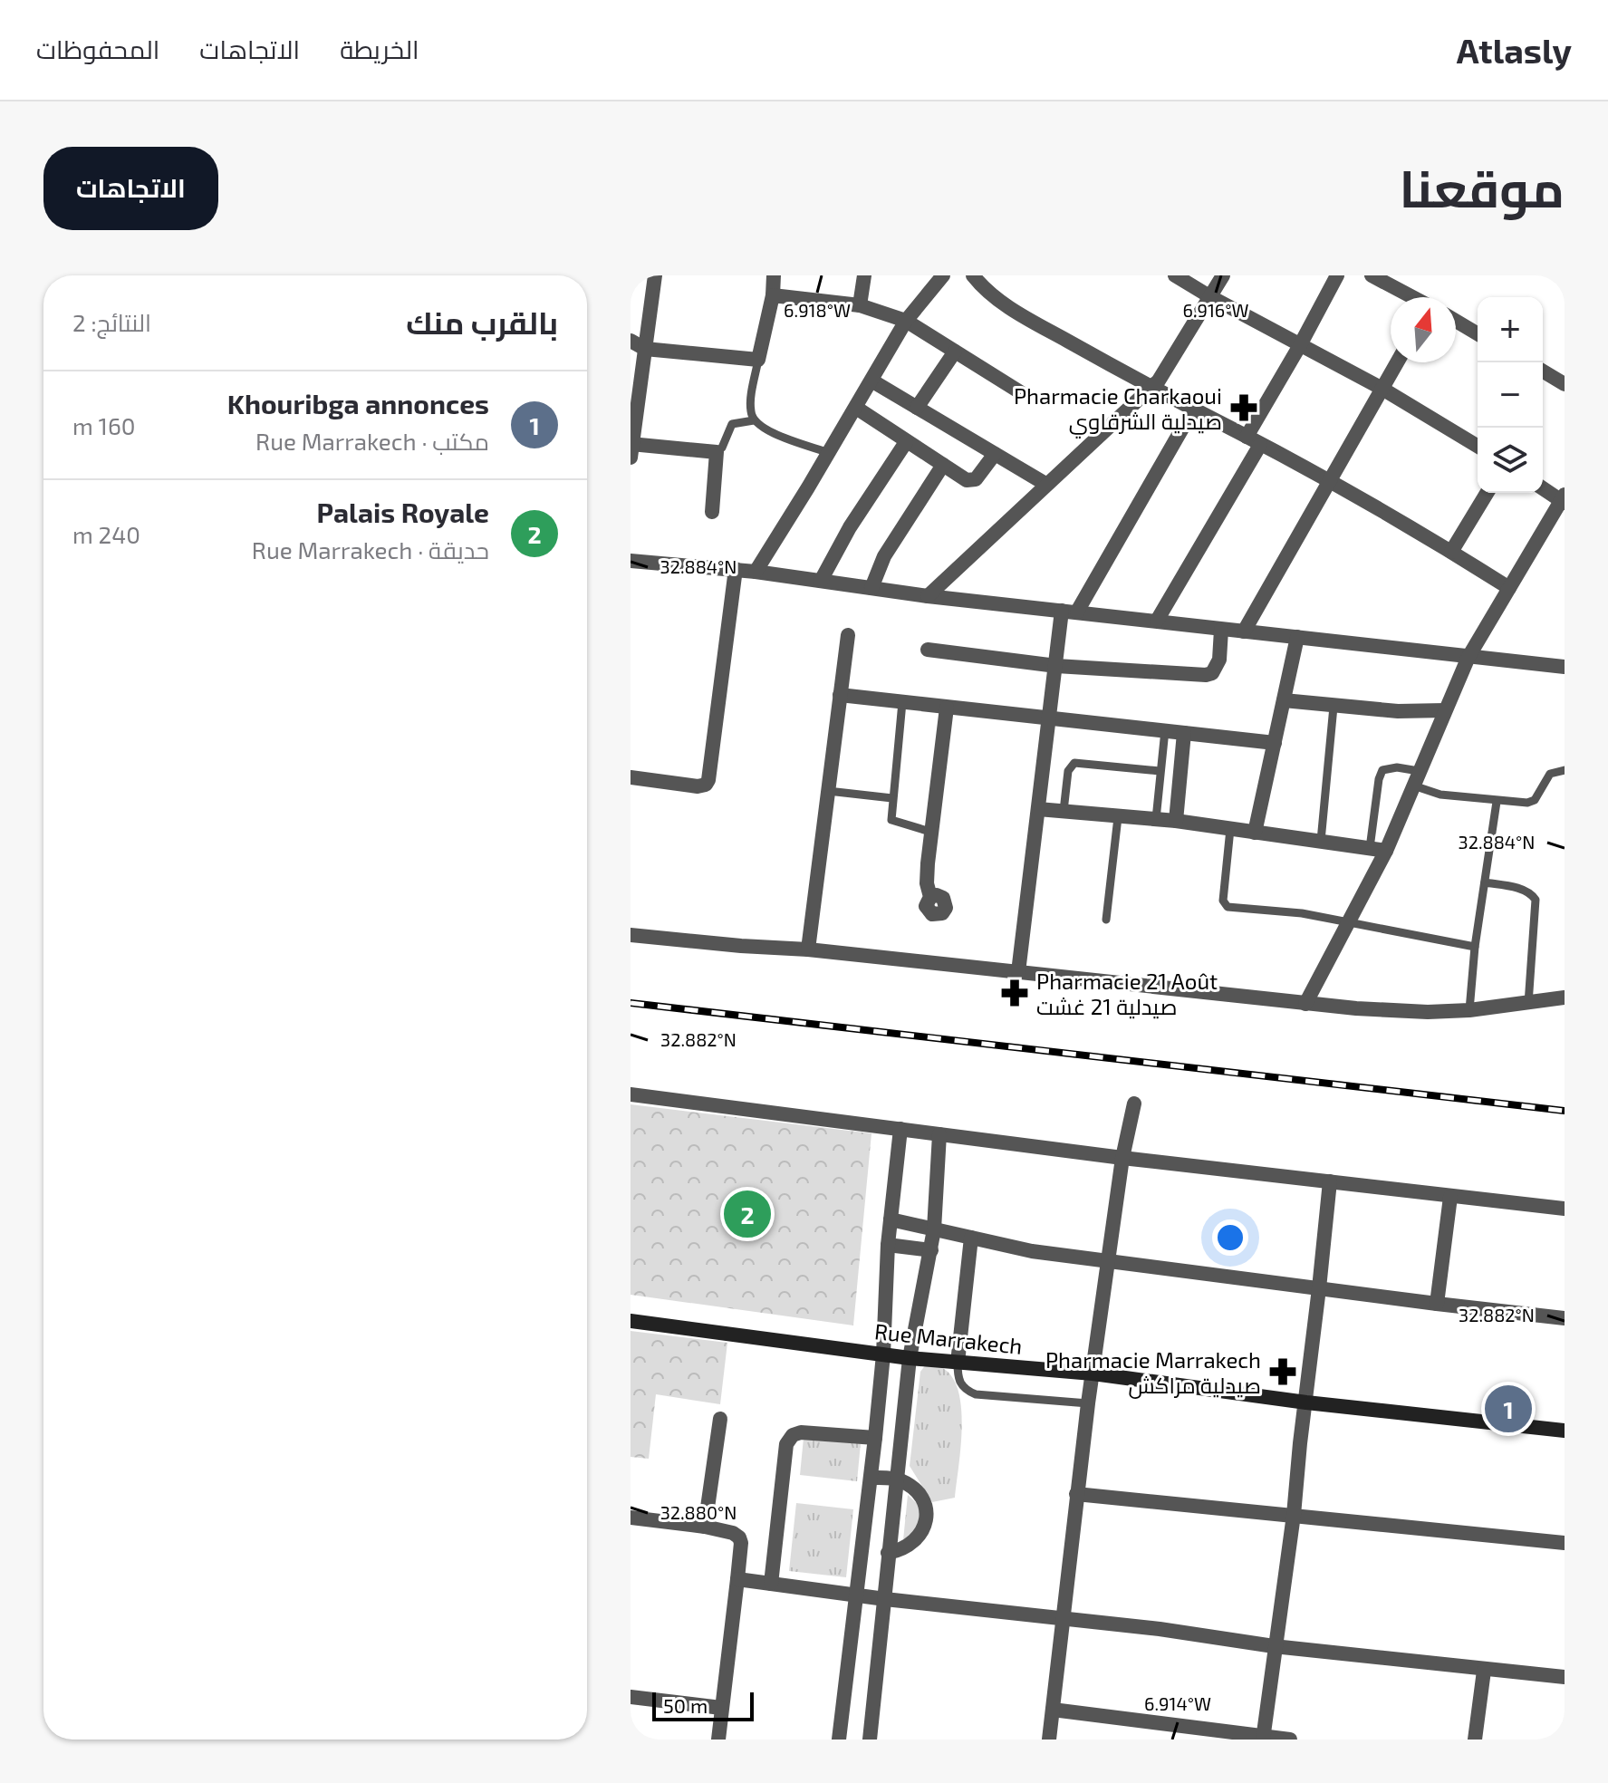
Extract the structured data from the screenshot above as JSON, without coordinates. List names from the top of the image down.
{
  "streets": {
    "street": ["Rue Marrakech"]
  },
  "places": {
    "pharmacy": ["Pharmacie Charkaoui صيدلية الشرقاوي", "Pharmacie 21 Août صيدلية 21 غشت", "Pharmacie Marrakech صيدلية مراكش"]
  },
  "scale_bar": "50 m",
  "north": "top",
  "page": {
    "header": "Atlasly",
    "nav": ["الخريطة", "الاتجاهات", "المحفوظات"],
    "title": "موقعنا",
    "buttons": "الاتجاهات",
    "heading": ["بالقرب منك", "النتائج: 2"],
    "map_buttons": ["+", "−"],
    "list": [
      {
        "mark": "1",
        "name": "Khouribga annonces",
        "note": "مكتب · Rue Marrakech",
        "value": "160 m"
      },
      {
        "mark": "2",
        "name": "Palais Royale",
        "note": "حديقة · Rue Marrakech",
        "value": "240 m"
      }
    ],
    "pins": ["2", "1"],
    "scale": "50 m"
  },
  "coordinates": [
    "6.918°W",
    "6.916°W",
    "32.884°N",
    "32.882°N",
    "32.880°N",
    "6.914°W"
  ]
}
